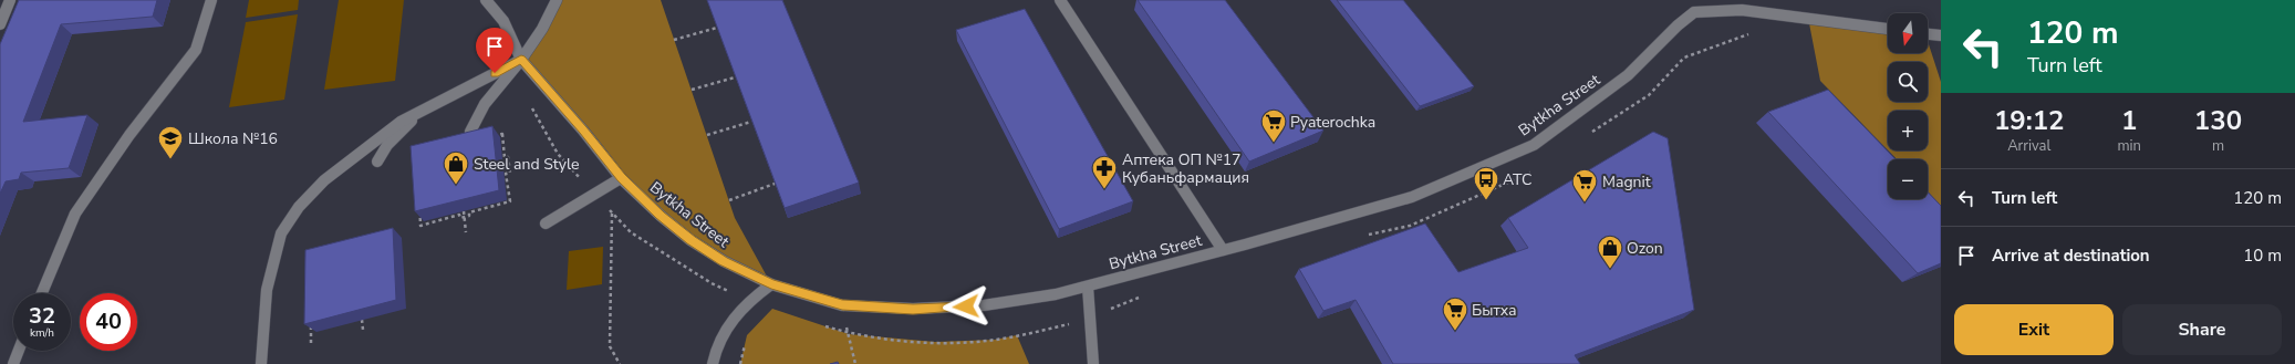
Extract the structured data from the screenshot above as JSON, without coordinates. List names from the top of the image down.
{
  "streets": {
    "street": ["Bytkha Street"]
  },
  "places": {
    "supermarket": ["Pyaterochka", "Magnit", "Бытха"],
    "school or university": ["Школа №16"],
    "shop": ["Steel and Style", "Ozon"],
    "pharmacy": ["Аптека ОП №17 Кубаньфармация"],
    "bus stop": ["АТС"]
  },
  "north": "bottom",
  "page": {
    "turn": ["120 m", "Turn left"],
    "map_buttons": ["+", "−"],
    "eta": [
      "19:12",
      "Arrival",
      "1",
      "min",
      "130",
      "m"
    ],
    "list": [
      {
        "name": "Turn left",
        "value": "120 m"
      },
      {
        "name": "Arrive at destination",
        "value": "10 m"
      }
    ],
    "speed": "32 km/h",
    "limit": "40",
    "buttons": ["Exit", "Share"]
  }
}
